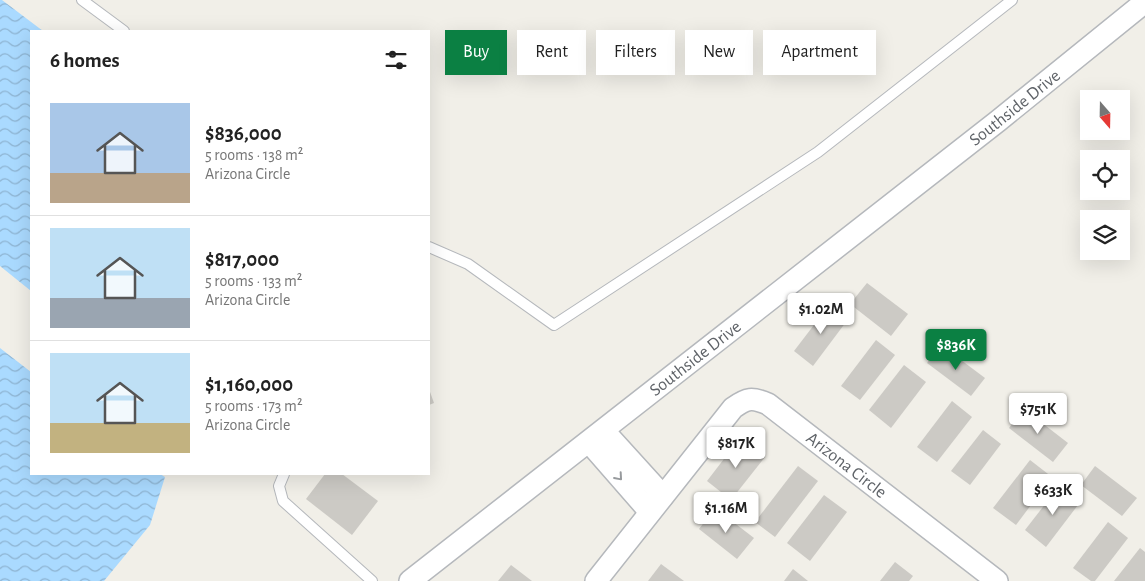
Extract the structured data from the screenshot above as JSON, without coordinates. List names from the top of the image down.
{
  "streets": {
    "street": ["Southside Drive", "Arizona Circle"]
  },
  "north": "bottom",
  "page": {
    "chip": [
      "Buy",
      "Rent",
      "Filters",
      "New",
      "Apartment"
    ],
    "heading": "6 homes",
    "list": [
      {
        "name": "$836,000",
        "note": "5 rooms · 138 m² · Arizona Circle"
      },
      {
        "name": "$817,000",
        "note": "5 rooms · 133 m² · Arizona Circle"
      },
      {
        "name": "$1,160,000",
        "note": "5 rooms · 173 m² · Arizona Circle"
      }
    ],
    "price": [
      "$1.02M",
      "$836K",
      "$751K",
      "$817K",
      "$633K",
      "$1.16M"
    ]
  }
}
